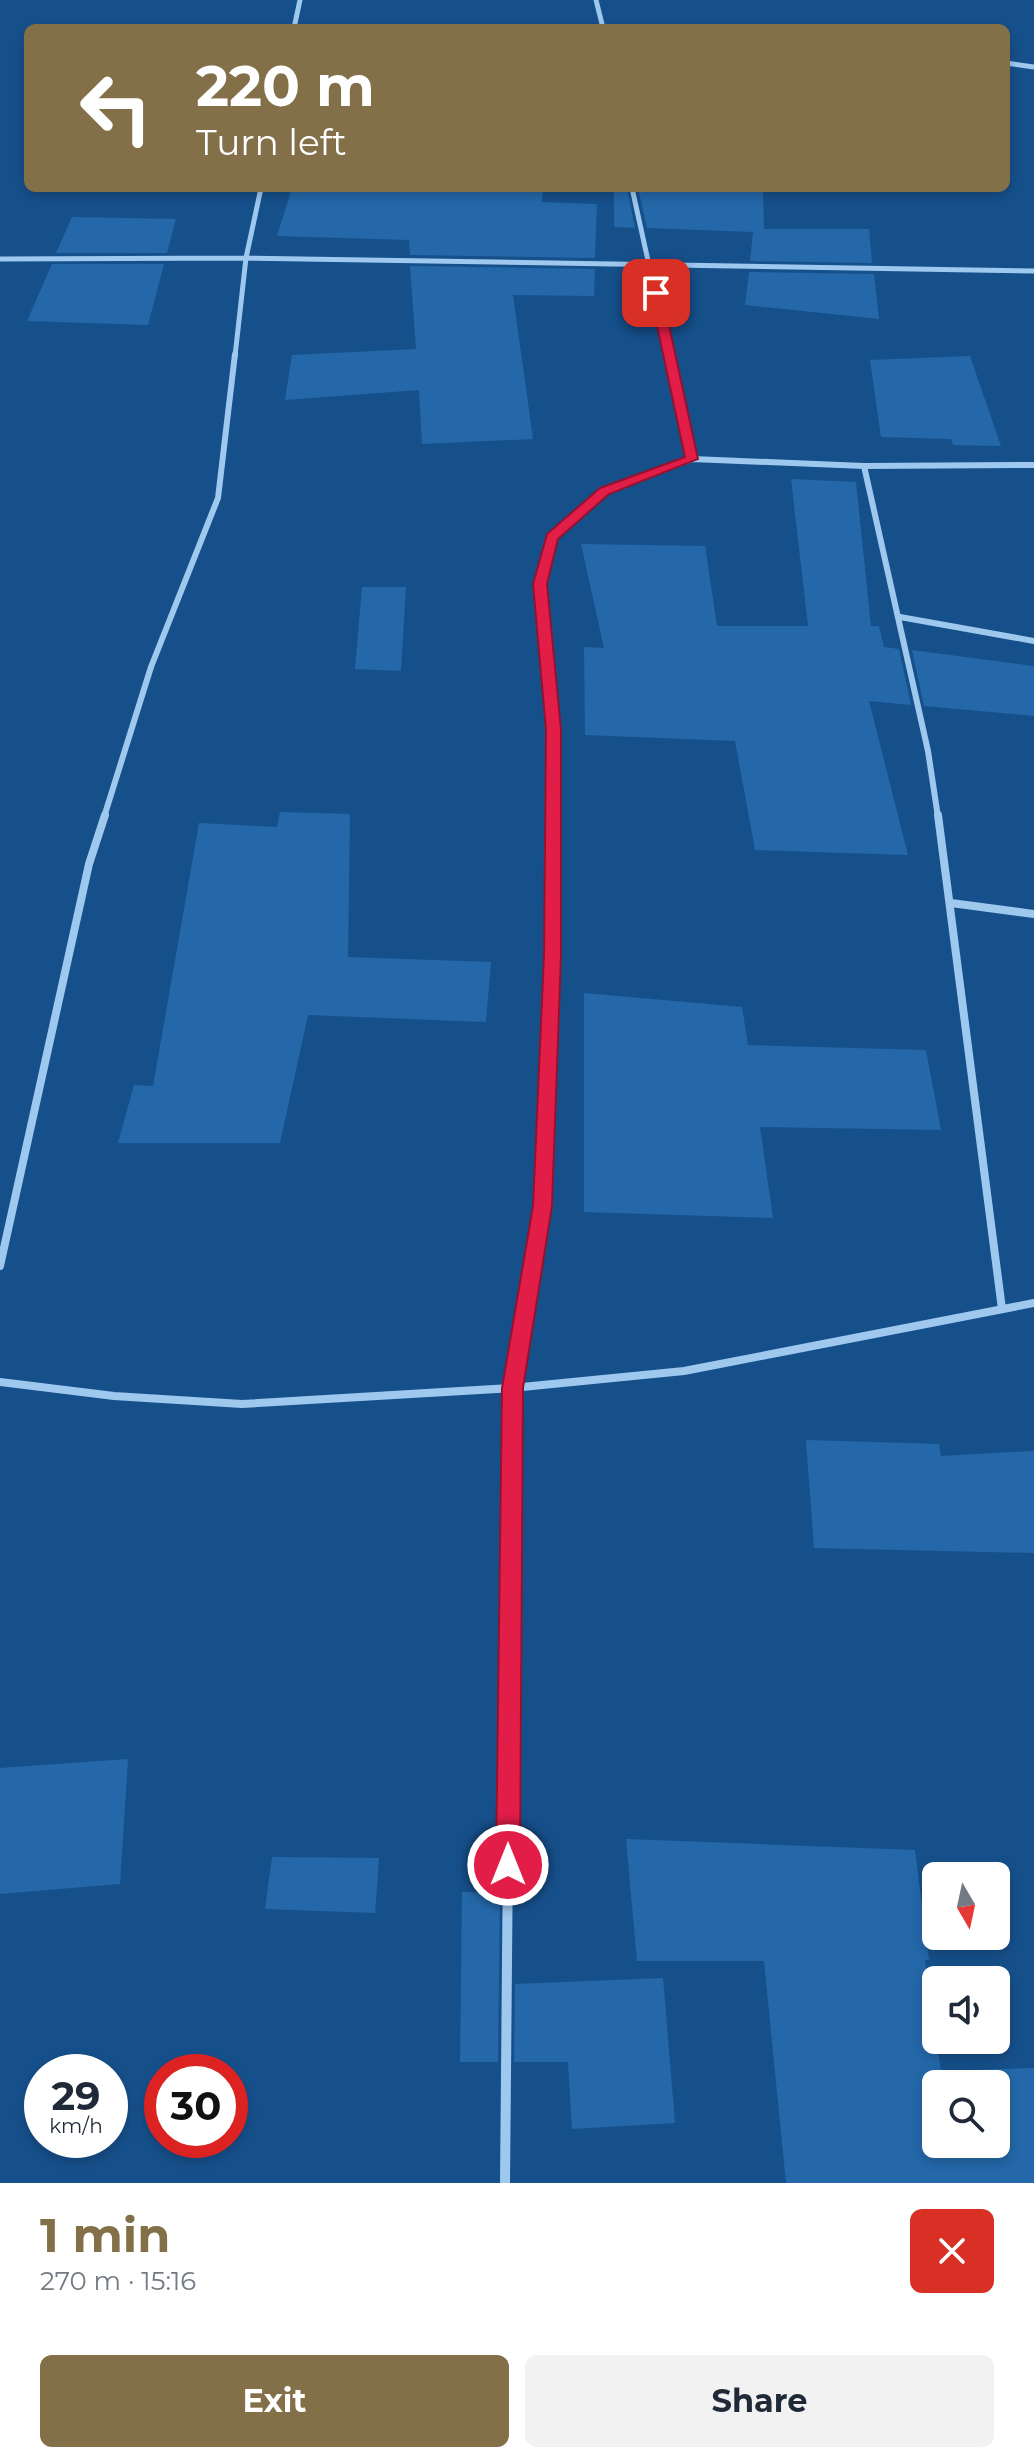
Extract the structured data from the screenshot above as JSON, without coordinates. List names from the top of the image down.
{
  "north": "bottom",
  "page": {
    "turn": ["220 m", "Turn left"],
    "speed": "29 km/h",
    "limit": "30",
    "heading": ["1 min", "270 m · 15:16"],
    "buttons": ["Exit", "Share"]
  }
}
